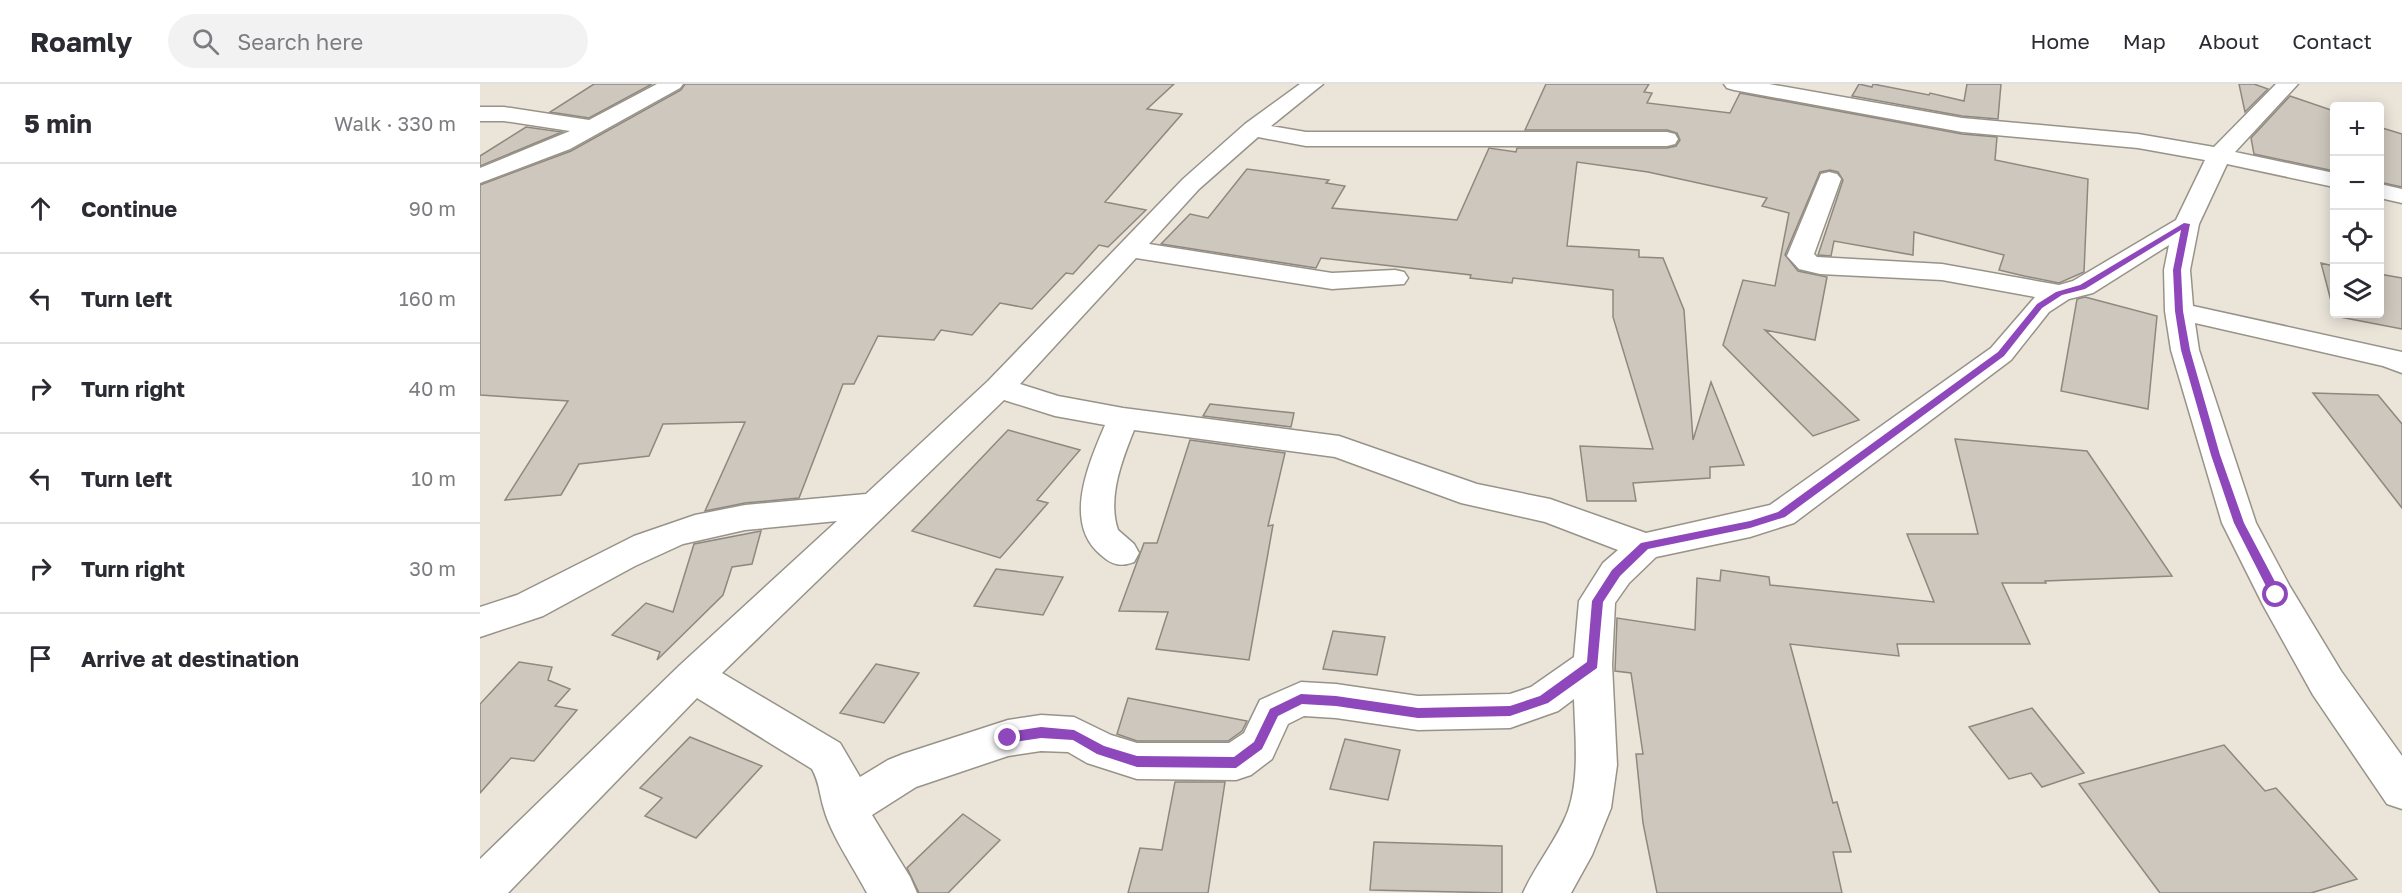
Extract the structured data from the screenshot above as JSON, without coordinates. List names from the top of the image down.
{
  "page": {
    "header": "Roamly",
    "search": "Search here",
    "nav": [
      "Home",
      "Map",
      "About",
      "Contact"
    ],
    "heading": ["5 min", "Walk · 330 m"],
    "map_buttons": ["+", "−"],
    "list": [
      ["Continue", "90 m"],
      ["Turn left", "160 m"],
      ["Turn right", "40 m"],
      ["Turn left", "10 m"],
      ["Turn right", "30 m"],
      "Arrive at destination"
    ]
  }
}
